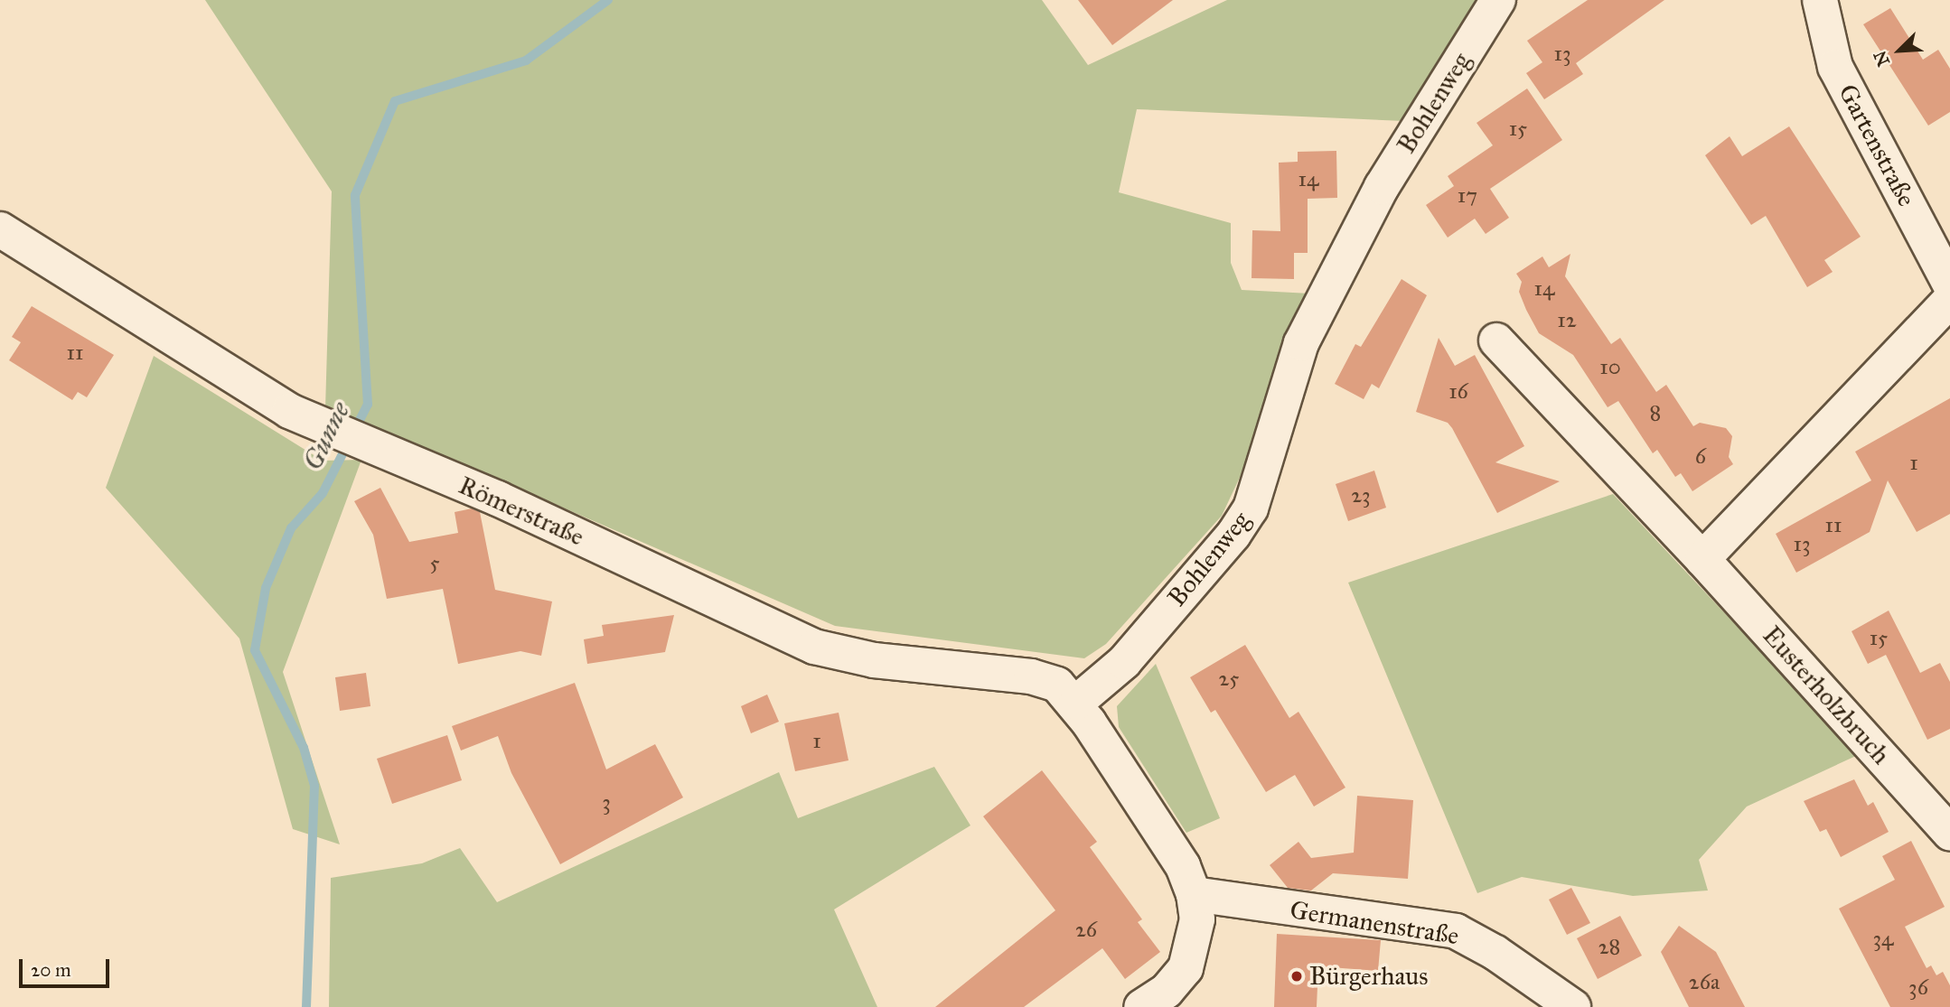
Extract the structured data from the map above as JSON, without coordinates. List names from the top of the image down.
{
  "streets": {
    "street": [
      "Bohlenweg",
      "Gartenstraße",
      "Römerstraße",
      "Eusterholzbruch",
      "Germanenstraße"
    ]
  },
  "crossings": [
    ["Bohlenweg", "Römerstraße"]
  ],
  "water": ["Gunne"],
  "places": ["Bürgerhaus"],
  "house_numbers": [
    "13",
    "15",
    "14",
    "17",
    "14",
    "12",
    "11",
    "10",
    "16",
    "8",
    "6",
    "1",
    "23",
    "11",
    "13",
    "5",
    "15",
    "25",
    "1",
    "3",
    "26",
    "34",
    "28",
    "26a",
    "36"
  ],
  "scale_bar": "20 m",
  "north": "bottom left"
}
